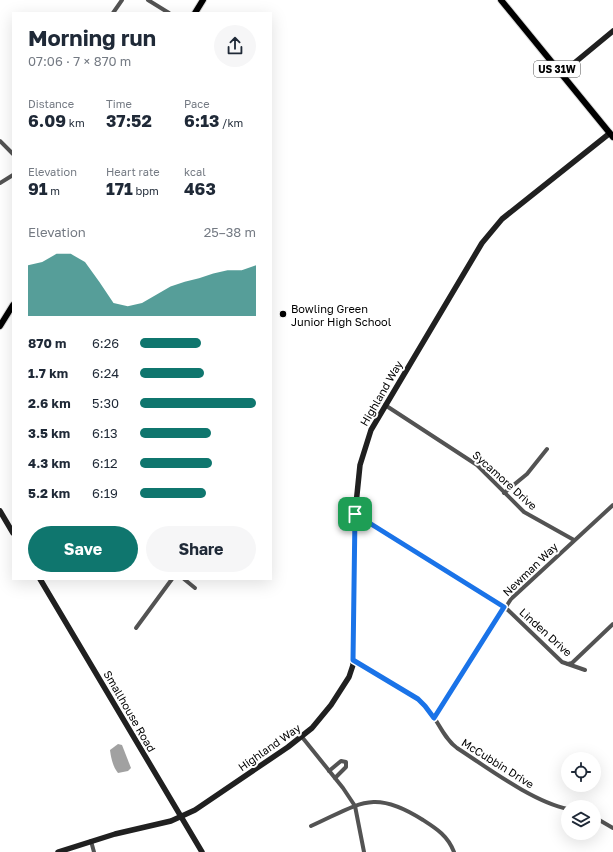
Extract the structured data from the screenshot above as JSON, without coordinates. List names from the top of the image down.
{
  "streets": {
    "main road": ["US 31W"],
    "street": [
      "Highland Way",
      "Sycamore Drive",
      "Newman Way",
      "Linden Drive",
      "Smallhouse Road",
      "McCubbin Drive"
    ]
  },
  "crossings": [
    ["US 31W", "Highland Way"],
    ["Highland Way", "Sycamore Drive"],
    ["Highland Way", "Linden Drive"],
    ["Highland Way", "Smallhouse Road"],
    ["Highland Way", "McCubbin Drive"],
    ["Sycamore Drive", "Newman Way"],
    ["Newman Way", "Linden Drive"],
    ["Newman Way", "McCubbin Drive"]
  ],
  "places": ["Bowling Green Junior High School"],
  "page": {
    "heading": ["Morning run", "07:06 · 7 × 870 m"],
    "stats": [
      ["Distance", "6.09 km"],
      ["Time", "37:52"],
      ["Pace", "6:13 /km"],
      ["Elevation", "91 m"],
      ["Heart rate", "171 bpm"],
      ["kcal", "463"]
    ],
    "chart": ["Elevation", "25–38 m"],
    "list": [
      {
        "name": "870 m",
        "note": "6:26"
      },
      {
        "name": "1.7 km",
        "note": "6:24"
      },
      {
        "name": "2.6 km",
        "note": "5:30"
      },
      {
        "name": "3.5 km",
        "note": "6:13"
      },
      {
        "name": "4.3 km",
        "note": "6:12"
      },
      {
        "name": "5.2 km",
        "note": "6:19"
      }
    ],
    "buttons": ["Save", "Share"]
  }
}
